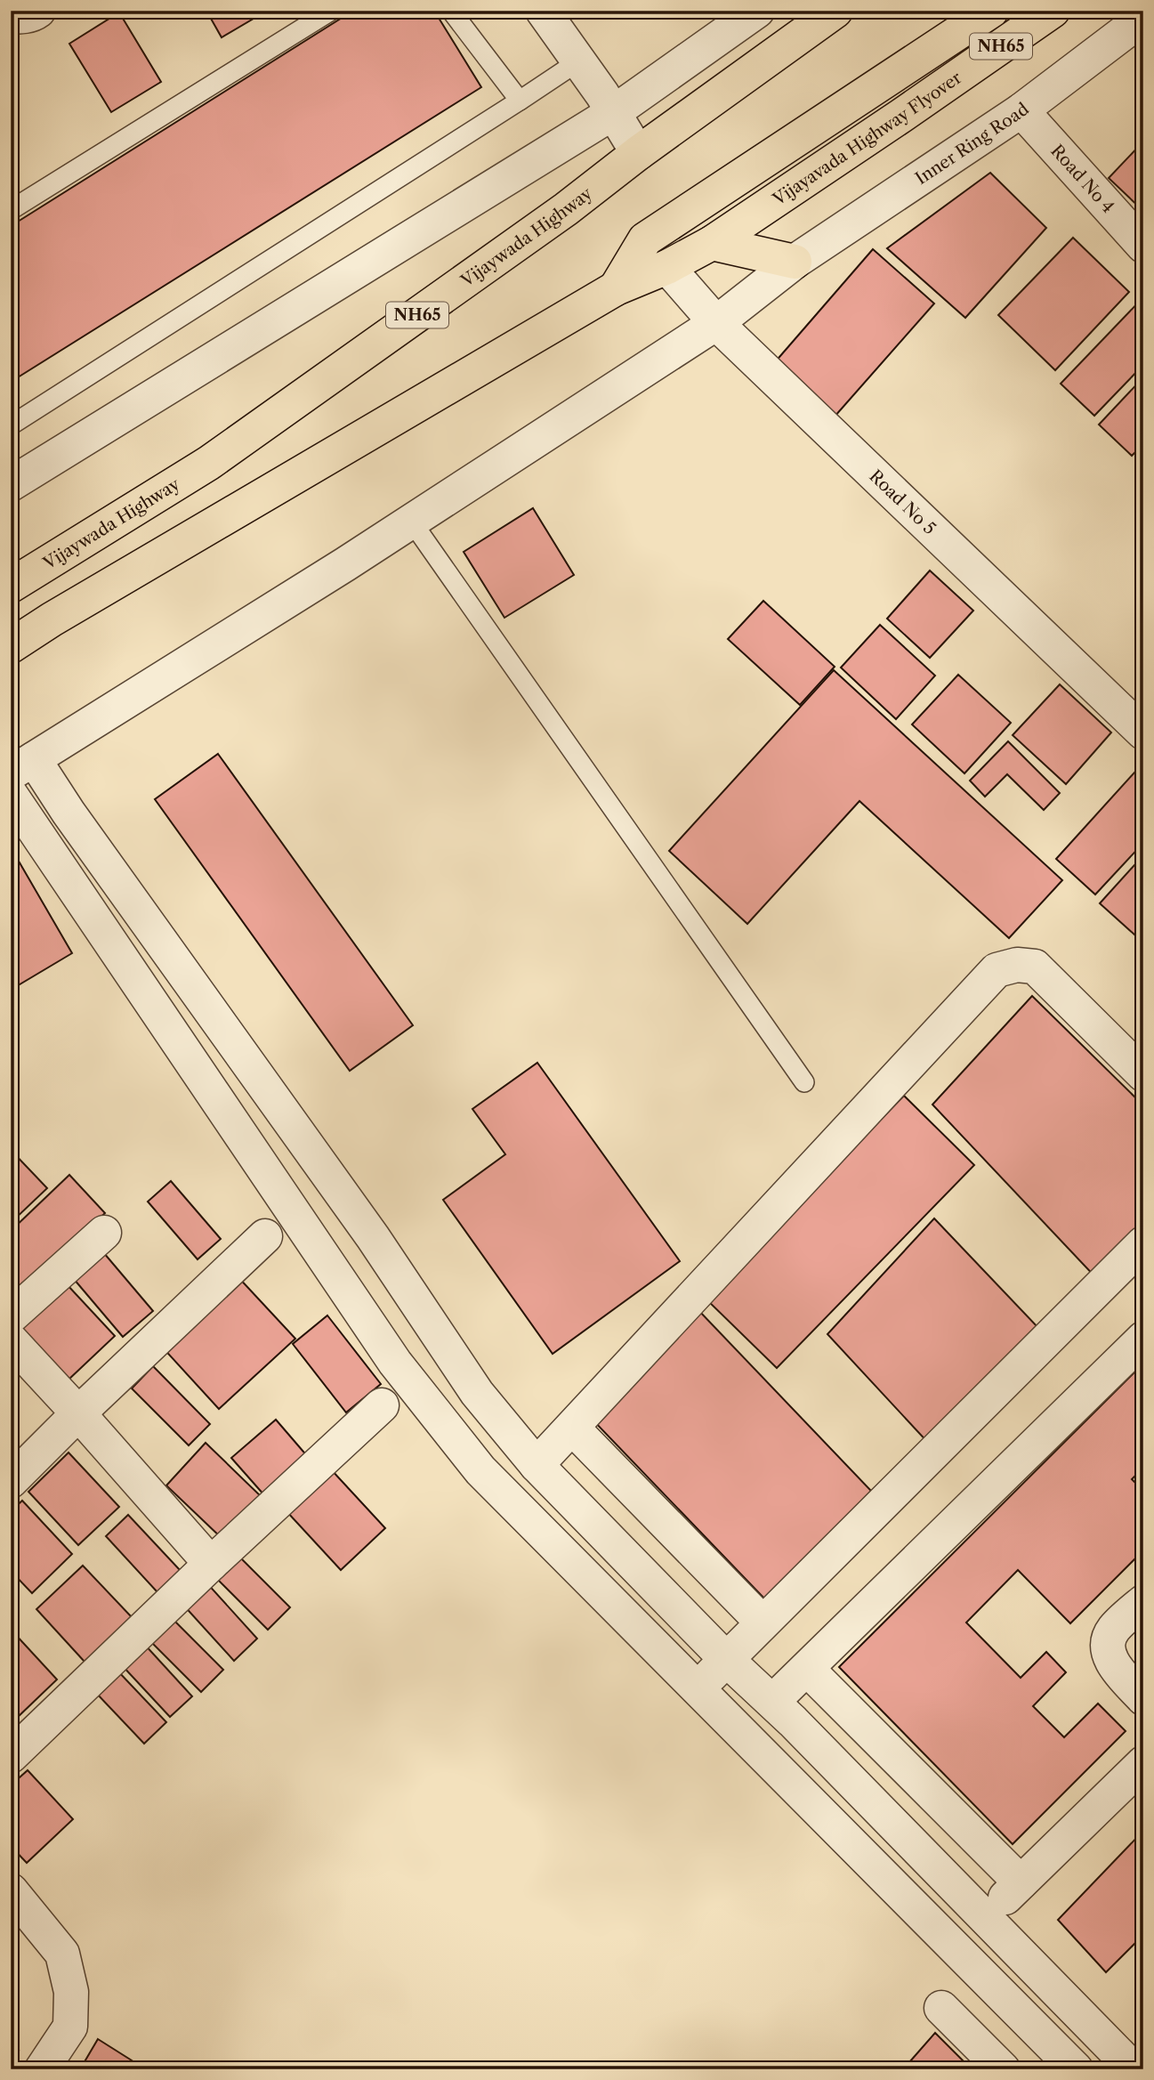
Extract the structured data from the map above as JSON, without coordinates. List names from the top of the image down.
{
  "streets": {
    "main road": ["NH65", "Vijayavada Highway Flyover", "Vijaywada Highway"],
    "street": ["Inner Ring Road", "Road No 4", "Road No 5"]
  },
  "crossings": [
    ["NH65", "Vijayavada Highway Flyover"],
    ["NH65", "Road No 5"],
    ["Inner Ring Road", "Road No 4"],
    ["Inner Ring Road", "Road No 5"]
  ]
}
